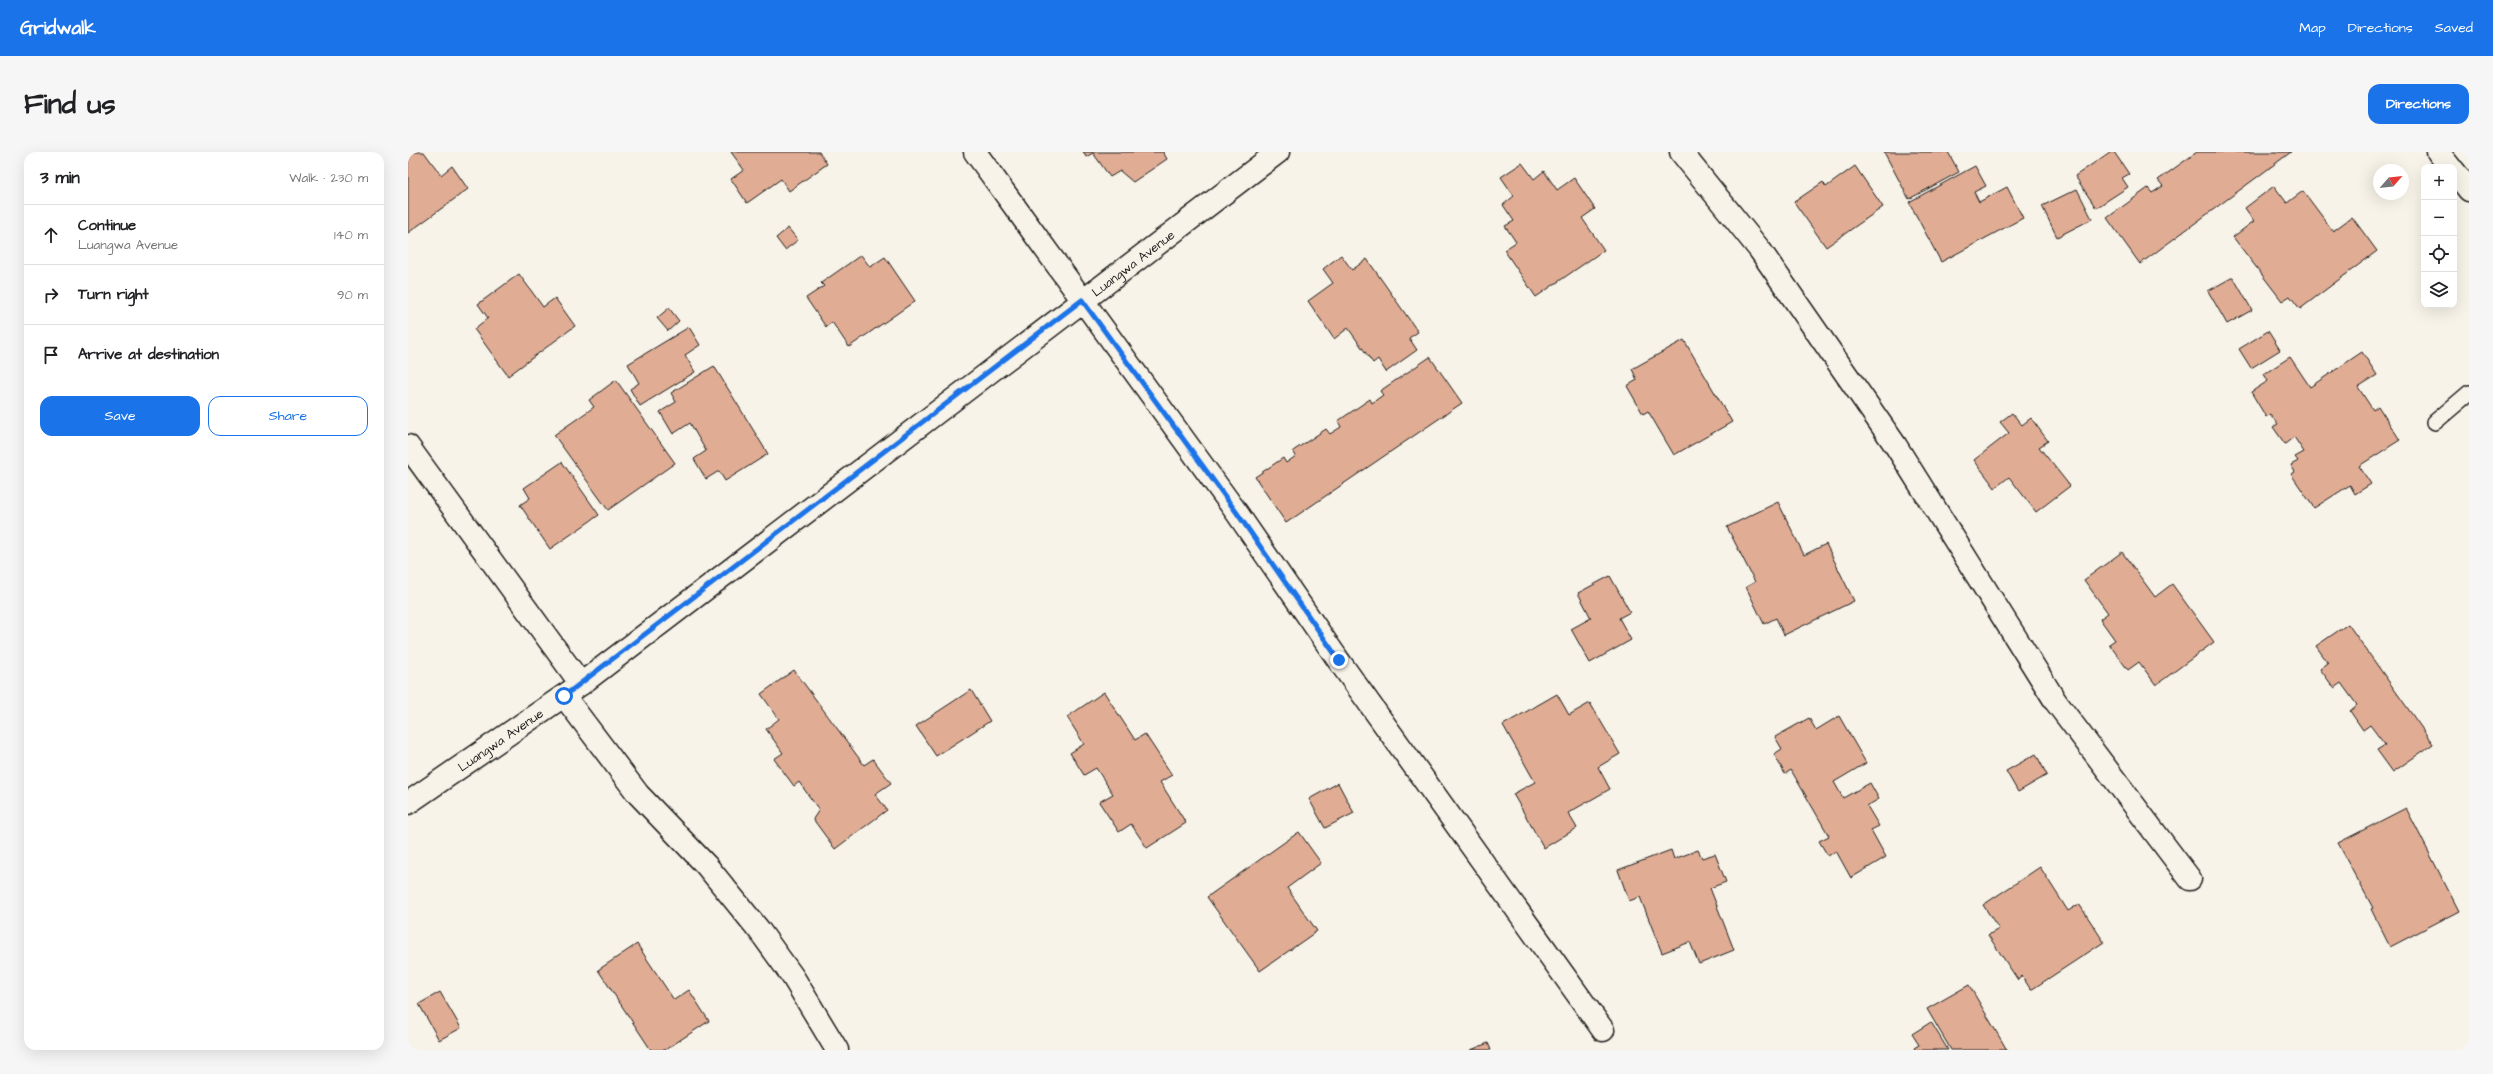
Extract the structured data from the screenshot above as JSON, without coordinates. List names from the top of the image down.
{
  "streets": {
    "street": ["Luangwa Avenue"]
  },
  "north": "top right",
  "page": {
    "header": "Gridwalk",
    "nav": ["Map", "Directions", "Saved"],
    "buttons": [
      "Directions",
      ["Save", "Share"]
    ],
    "title": "Find us",
    "heading": ["3 min", "Walk · 230 m"],
    "map_buttons": ["+", "−"],
    "list": [
      ["Continue", "Luangwa Avenue", "140 m"],
      ["Turn right", "90 m"],
      "Arrive at destination"
    ]
  }
}
